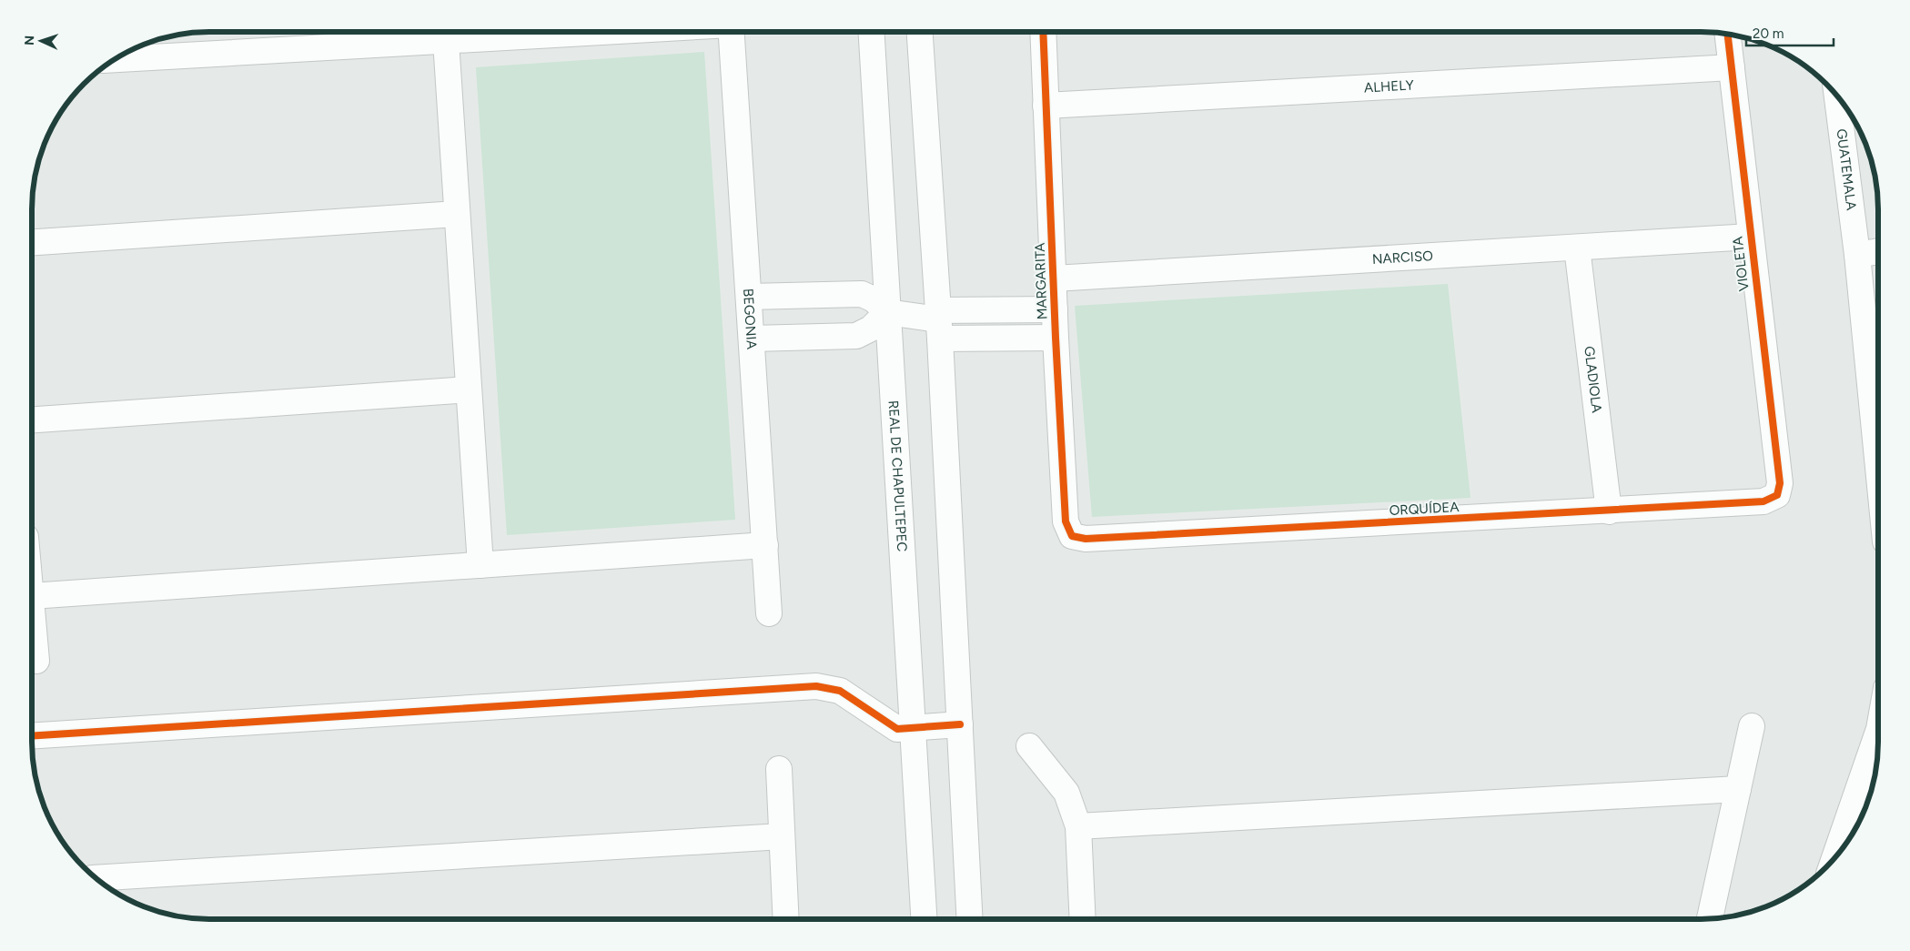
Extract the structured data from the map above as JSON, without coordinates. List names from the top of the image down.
{
  "streets": {
    "street": [
      "ALHELY",
      "GUATEMALA",
      "NARCISO",
      "VIOLETA",
      "MARGARITA",
      "BEGONIA",
      "GLADIOLA",
      "REAL DE CHAPULTEPEC",
      "ORQUÍDEA"
    ]
  },
  "crossings": [
    ["ALHELY", "VIOLETA"],
    ["ALHELY", "MARGARITA"],
    ["NARCISO", "VIOLETA"],
    ["NARCISO", "MARGARITA"],
    ["NARCISO", "GLADIOLA"],
    ["VIOLETA", "ORQUÍDEA"],
    ["MARGARITA", "ORQUÍDEA"],
    ["GLADIOLA", "ORQUÍDEA"]
  ],
  "scale_bar": "20 m",
  "north": "left"
}
